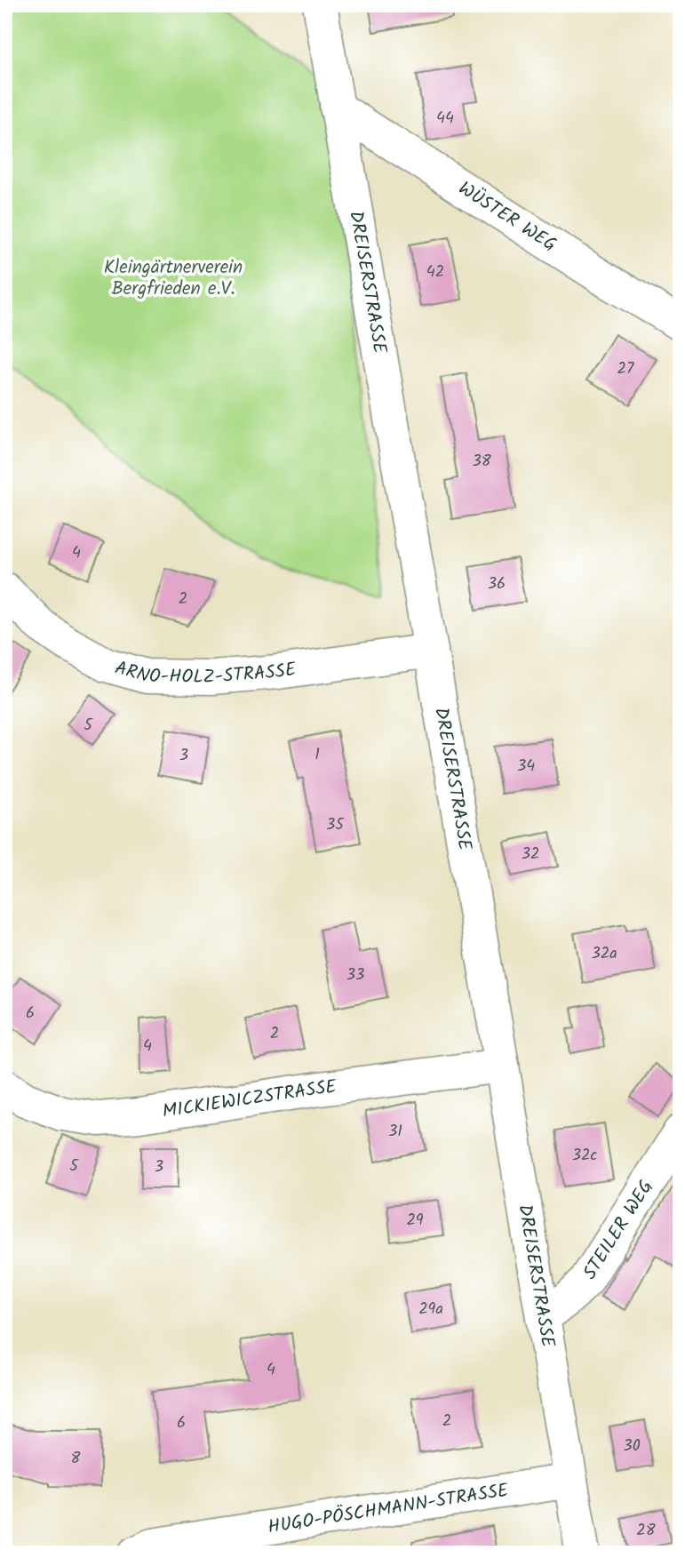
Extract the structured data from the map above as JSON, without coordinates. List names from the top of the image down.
{
  "streets": {
    "street": [
      "WÜSTER WEG",
      "DREISERSTRASSE",
      "ARNO-HOLZ-STRASSE",
      "MICKIEWICZSTRASSE",
      "STEILER WEG",
      "HUGO-PÖSCHMANN-STRASSE"
    ]
  },
  "crossings": [
    ["WÜSTER WEG", "DREISERSTRASSE"],
    ["DREISERSTRASSE", "ARNO-HOLZ-STRASSE"],
    ["DREISERSTRASSE", "MICKIEWICZSTRASSE"],
    ["DREISERSTRASSE", "STEILER WEG"],
    ["DREISERSTRASSE", "HUGO-PÖSCHMANN-STRASSE"]
  ],
  "parks": ["Kleingärtnerverein Bergfrieden e.V."],
  "house_numbers": [
    "44",
    "42",
    "27",
    "38",
    "4",
    "36",
    "2",
    "5",
    "1",
    "3",
    "34",
    "35",
    "32",
    "32a",
    "33",
    "6",
    "2",
    "4",
    "31",
    "32c",
    "5",
    "3",
    "29",
    "29a",
    "4",
    "2",
    "6",
    "30",
    "8",
    "28"
  ]
}
